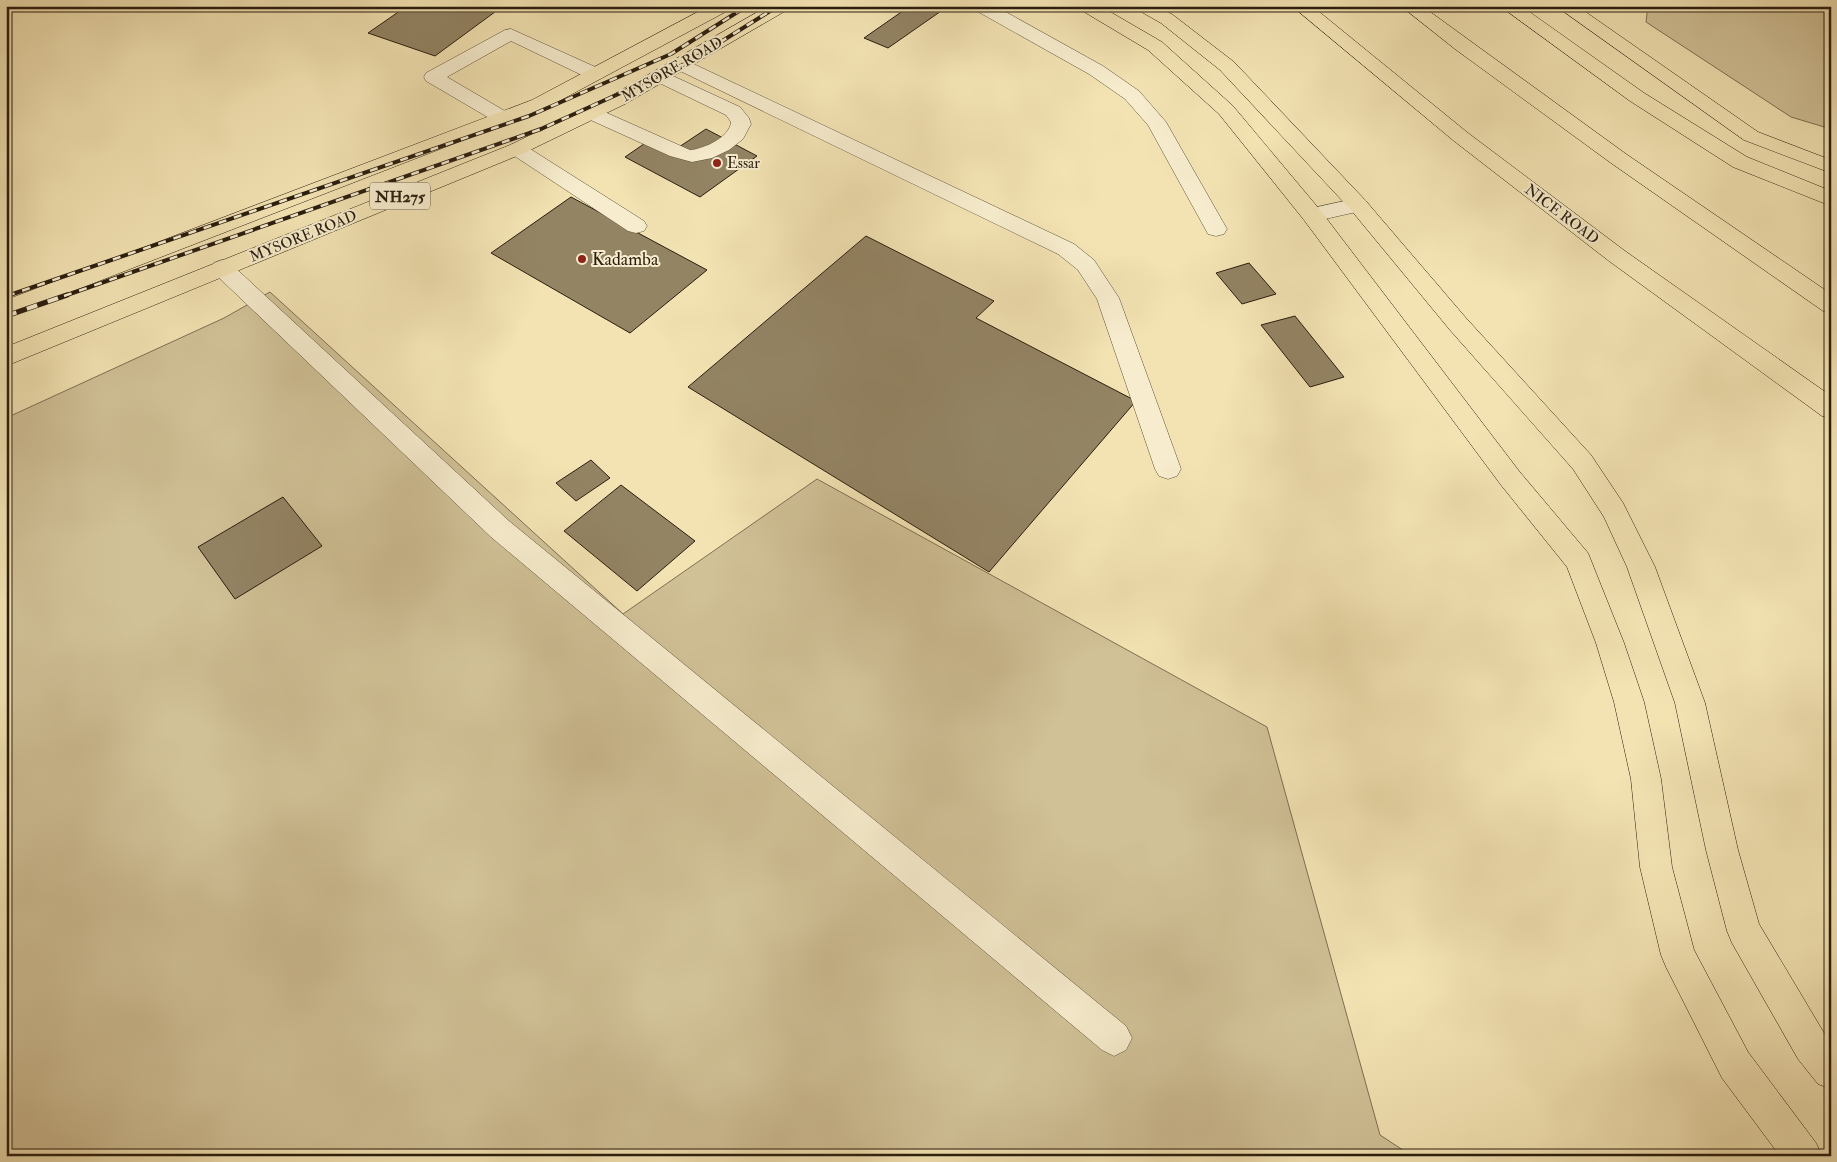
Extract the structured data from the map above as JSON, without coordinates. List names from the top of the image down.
{
  "streets": {
    "highway": ["MYSORE ROAD", "NH275", "NICE ROAD"]
  },
  "places": ["Essar", "Kadamba"]
}
